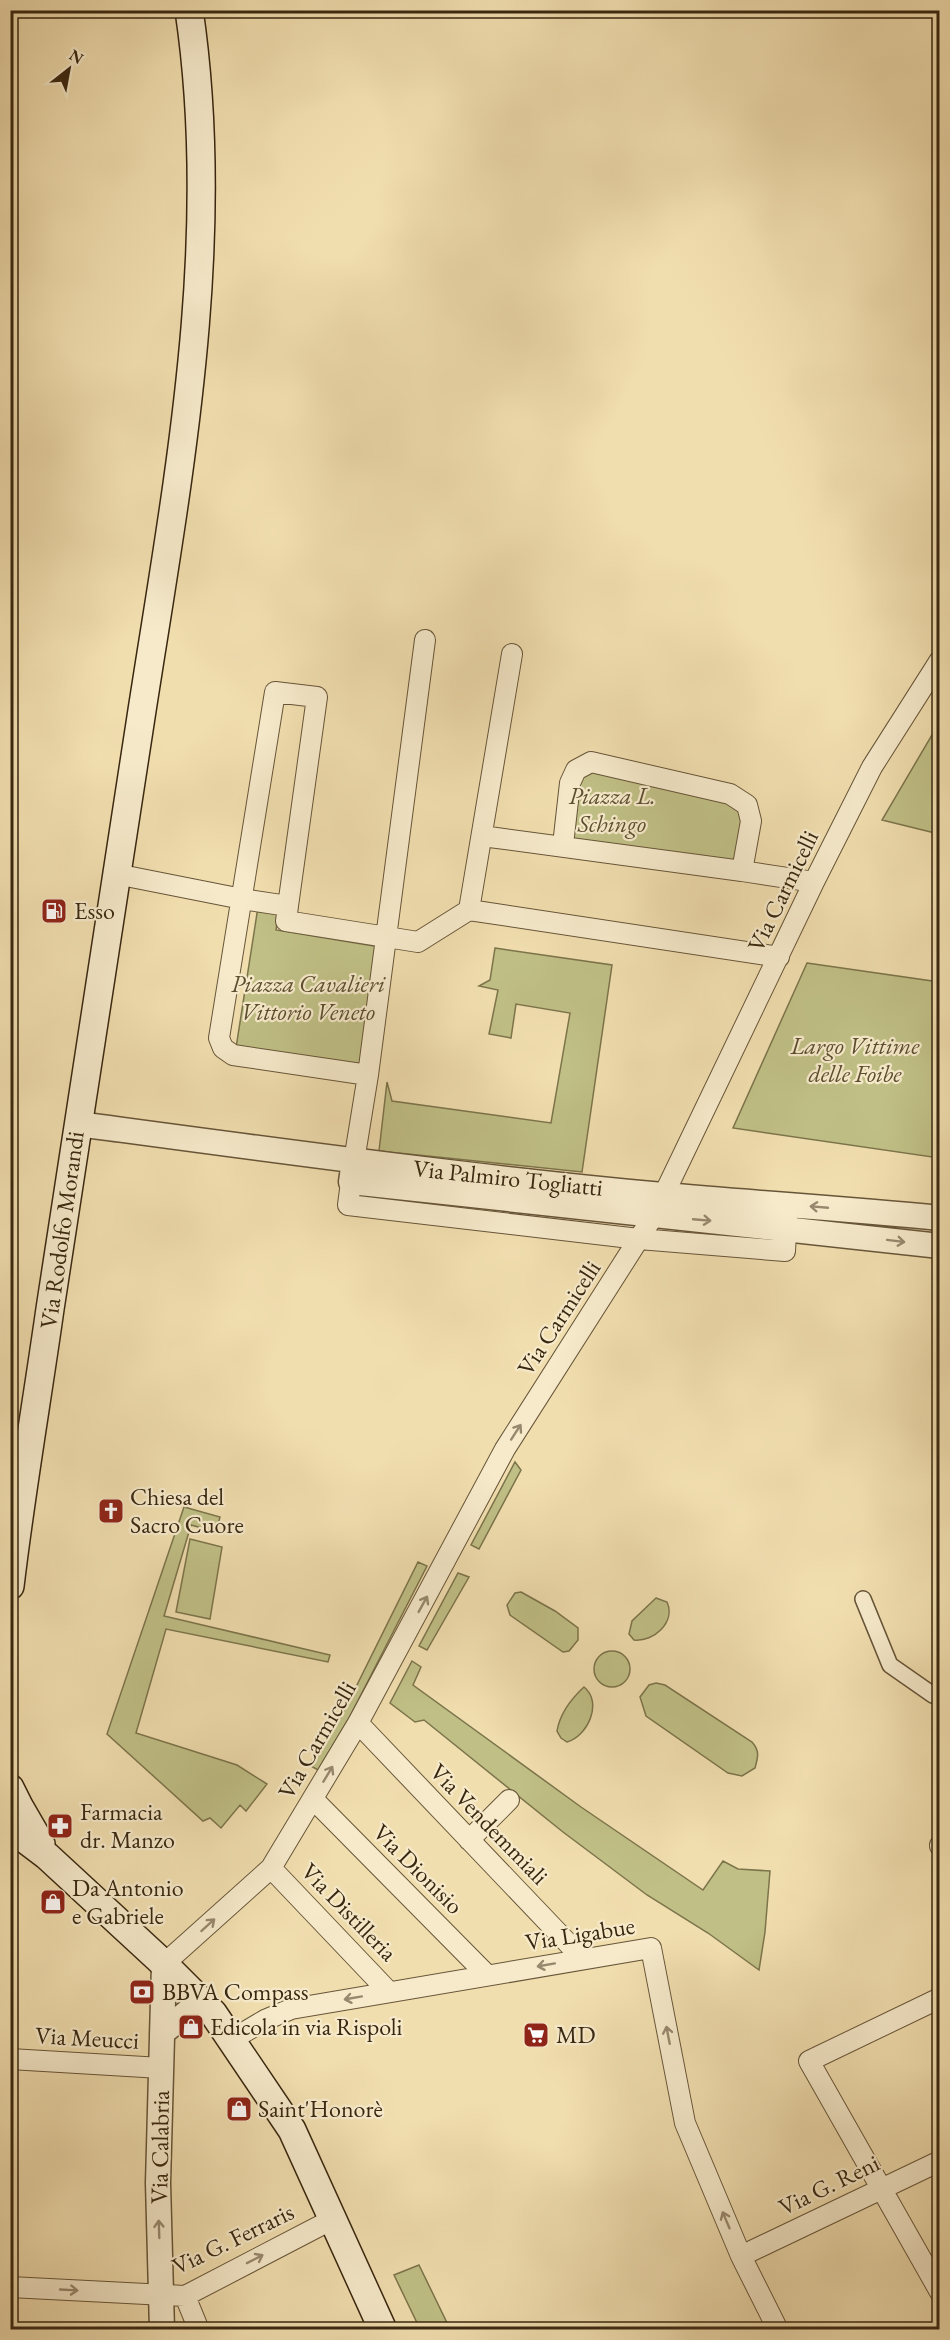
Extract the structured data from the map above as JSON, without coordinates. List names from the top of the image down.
{
  "streets": {
    "main road": ["Via Rodolfo Morandi"],
    "street": [
      "Via Carmicelli",
      "Via Palmiro Togliatti",
      "Via Vendemmiali",
      "Via Dionisio",
      "Via Distilleria",
      "Via Ligabue",
      "Via Meucci",
      "Via Calabria",
      "Via G. Reni",
      "Via G. Ferraris"
    ]
  },
  "crossings": [
    ["Via Carmicelli", "Via Palmiro Togliatti"],
    ["Via Carmicelli", "Via Vendemmiali"],
    ["Via Carmicelli", "Via Dionisio"],
    ["Via Carmicelli", "Via Distilleria"],
    ["Via Carmicelli", "Via Calabria"],
    ["Via Palmiro Togliatti", "Via Rodolfo Morandi"],
    ["Via Vendemmiali", "Via Ligabue"],
    ["Via Dionisio", "Via Ligabue"],
    ["Via Distilleria", "Via Ligabue"],
    ["Via Ligabue", "Via G. Reni"],
    ["Via Meucci", "Via Calabria"],
    ["Via Calabria", "Via G. Ferraris"]
  ],
  "one_way": ["Via Carmicelli", "Via Calabria", "Via G. Ferraris"],
  "parks": ["Piazza L. Schingo", "Piazza Cavalieri Vittorio Veneto", "Largo Vittime delle Foibe"],
  "places": {
    "fuel station": ["Esso"],
    "church": ["Chiesa del Sacro Cuore"],
    "pharmacy": ["Farmacia dr. Manzo"],
    "shop": ["Da Antonio e Gabriele", "Edicola in via Rispoli", "Saint'Honorè"],
    "bank": ["BBVA Compass"],
    "supermarket": ["MD"]
  },
  "north": "top right"
}
